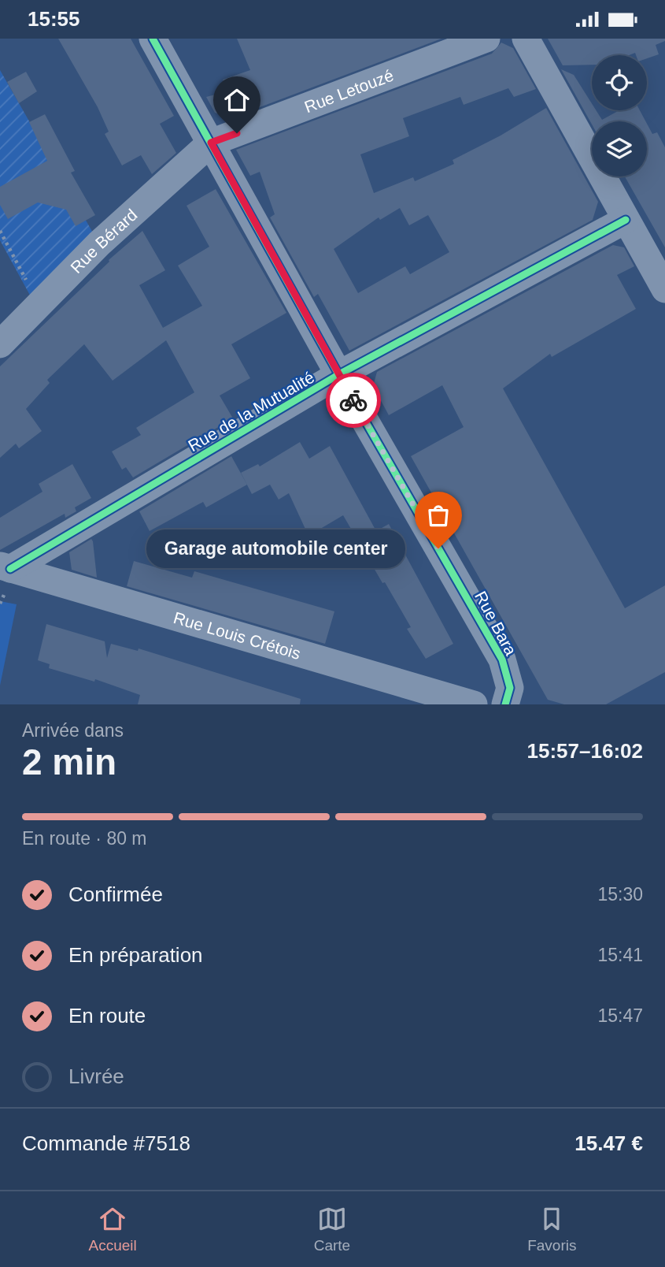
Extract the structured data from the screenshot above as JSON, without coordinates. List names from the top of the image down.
{
  "streets": {
    "street": [
      "Rue Letouzé",
      "Rue Bérard",
      "Rue de la Mutualité",
      "Rue Bara",
      "Rue Louis Crétois"
    ]
  },
  "crossings": [
    ["Rue Letouzé", "Rue Bérard"],
    ["Rue Letouzé", "Rue Bara"],
    ["Rue Bérard", "Rue Bara"],
    ["Rue de la Mutualité", "Rue Bara"],
    ["Rue de la Mutualité", "Rue Louis Crétois"]
  ],
  "places": ["Garage automobile center"],
  "page": {
    "status": "15:55",
    "bubble": "Garage automobile center",
    "heading": ["2 min", "Arrivée dans", "15:57–16:02"],
    "panel": ["Commande #7518", "15.47 €"],
    "bar": "En route · 80 m",
    "list": [
      ["Confirmée", "15:30"],
      ["En préparation", "15:41"],
      ["En route", "15:47"],
      "Livrée"
    ],
    "tabs": ["Accueil", "Carte", "Favoris"]
  }
}
